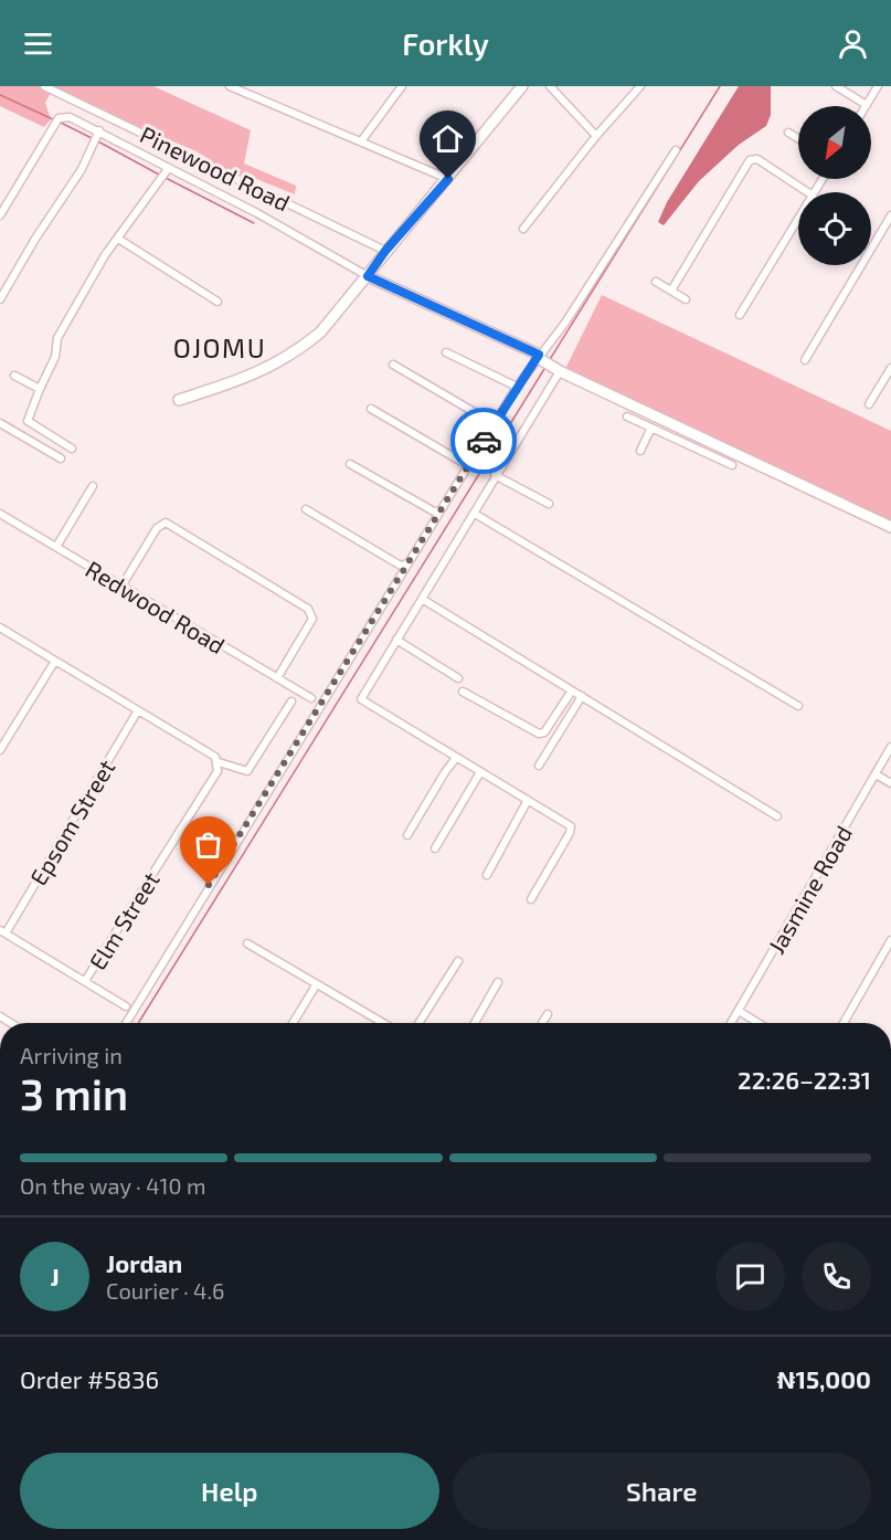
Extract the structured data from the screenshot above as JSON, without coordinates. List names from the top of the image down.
{
  "streets": {
    "street": [
      "Pinewood Road",
      "Redwood Road",
      "Epsom Street",
      "Jasmine Road",
      "Elm Street"
    ]
  },
  "districts": ["OJOMU"],
  "north": "bottom left",
  "page": {
    "header": "Forkly",
    "heading": ["3 min", "Arriving in", "22:26–22:31"],
    "panel": [
      "Jordan",
      "Courier · 4.6",
      "Order #5836",
      "₦15,000"
    ],
    "bar": "On the way · 410 m",
    "round": "J",
    "buttons": ["Help", "Share"]
  }
}
